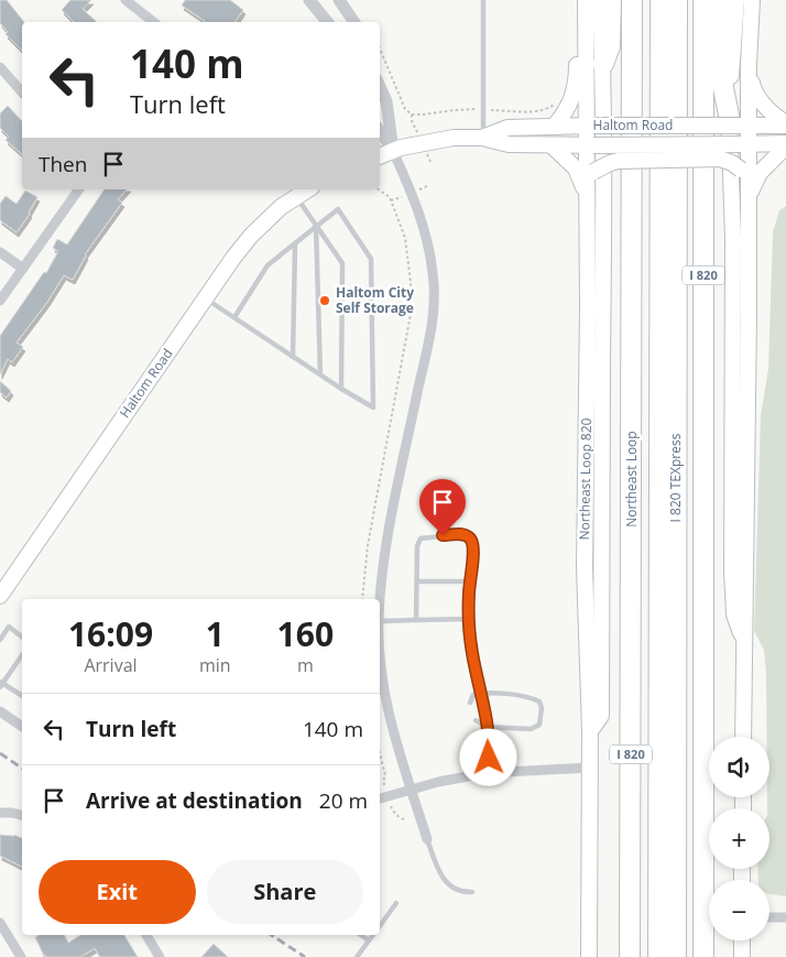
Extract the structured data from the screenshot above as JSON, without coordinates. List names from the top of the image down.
{
  "streets": {
    "highway": ["I 820", "I 820 TEXpress", "Northeast Loop"],
    "main road": ["Haltom Road", "Northeast Loop 820"]
  },
  "crossings": [
    ["Haltom Road", "Northeast Loop 820"]
  ],
  "places": ["Haltom City Self Storage"],
  "page": {
    "turn": ["140 m", "Turn left"],
    "then": "Then",
    "eta": [
      "16:09",
      "Arrival",
      "1",
      "min",
      "160",
      "m"
    ],
    "list": [
      {
        "name": "Turn left",
        "value": "140 m"
      },
      {
        "name": "Arrive at destination",
        "value": "20 m"
      }
    ],
    "map_buttons": ["+", "−"],
    "buttons": ["Exit", "Share"]
  }
}
